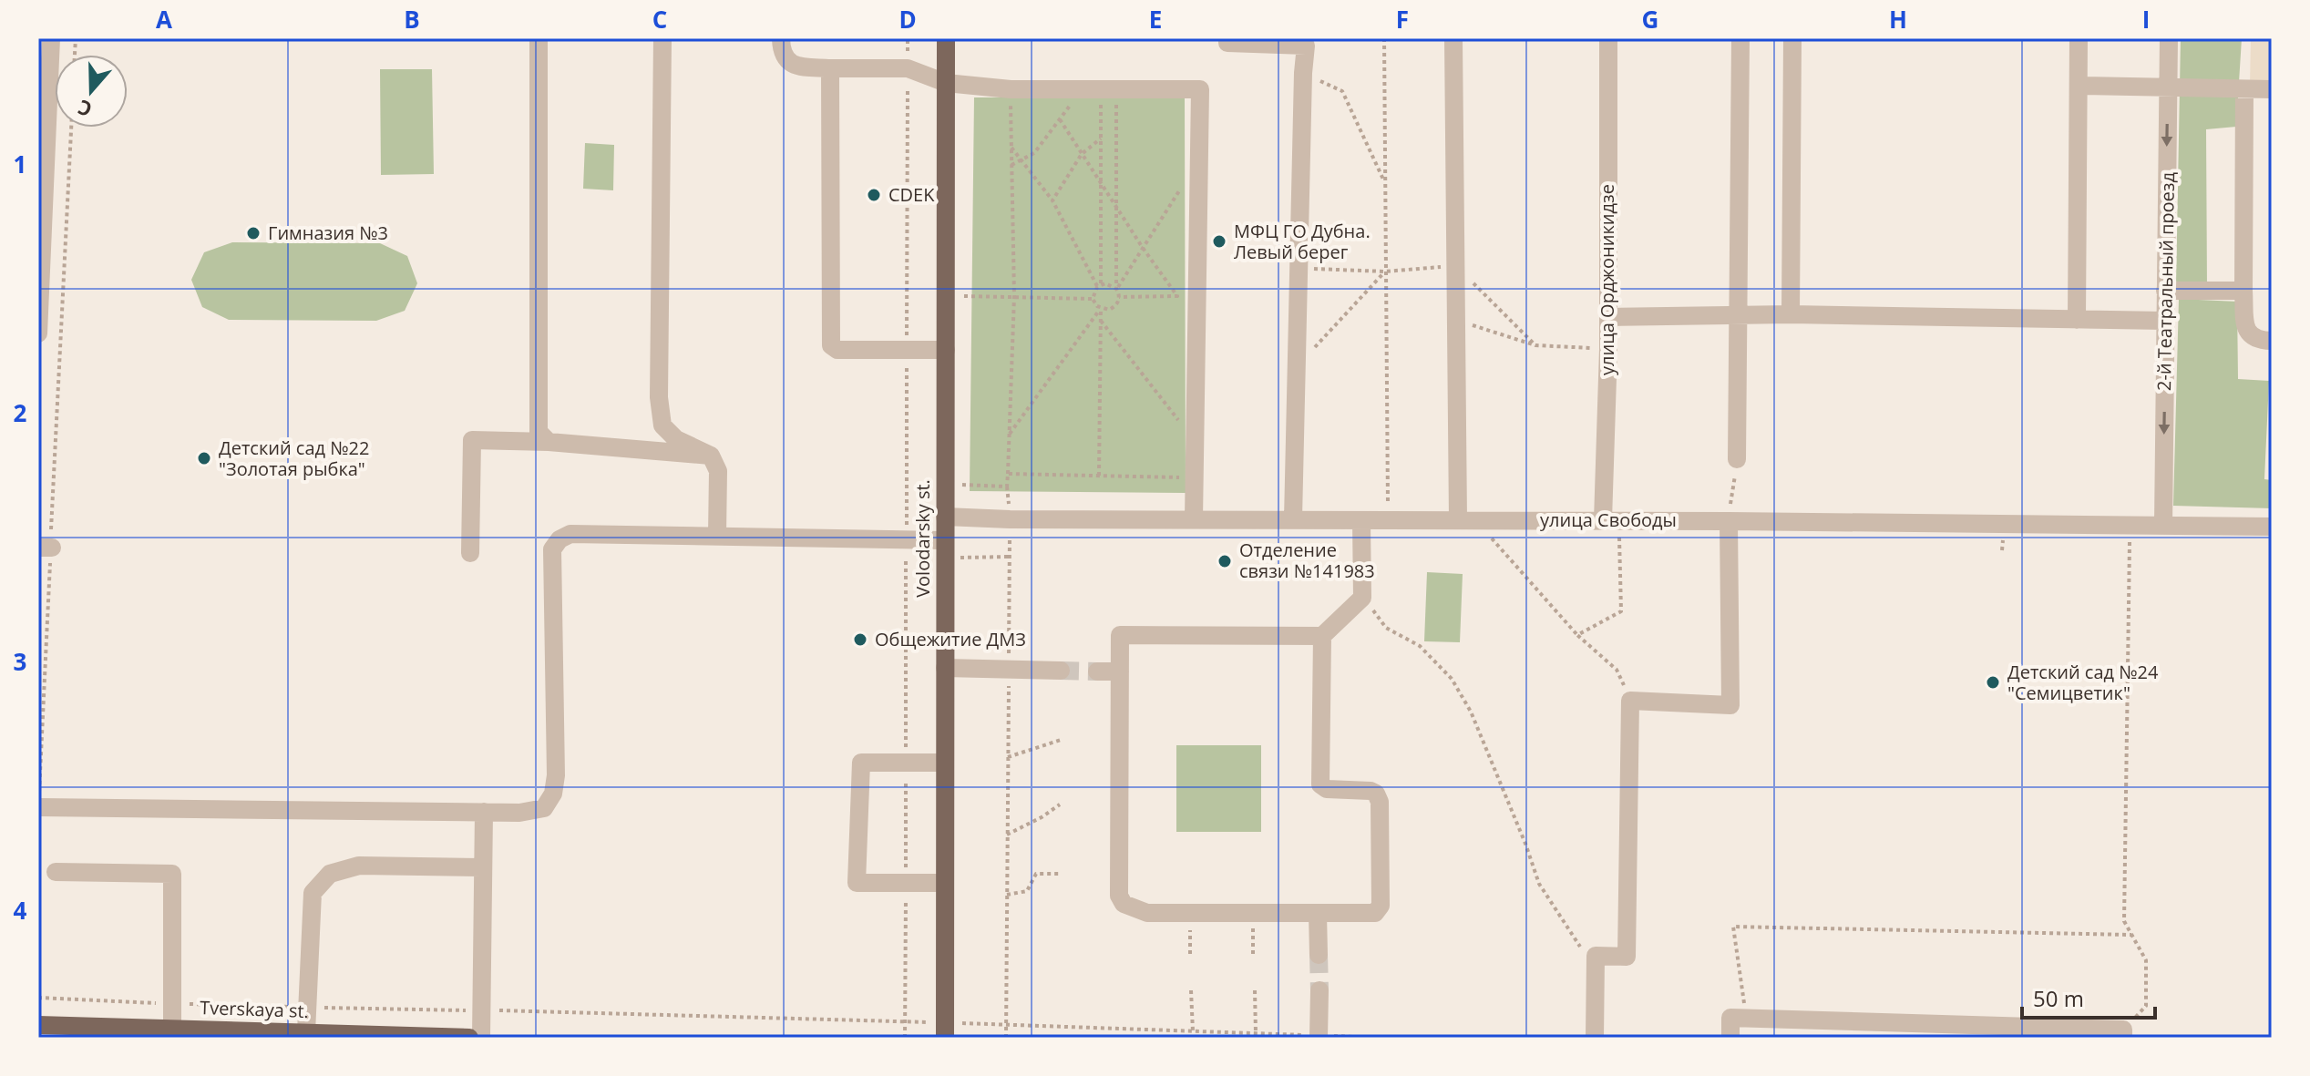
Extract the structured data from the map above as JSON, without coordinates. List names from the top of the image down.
{
  "streets": {
    "main road": ["Volodarsky st.", "Tverskaya st."],
    "street": ["улица Орджоникидзе", "2-й Театральный проезд", "улица Свободы"]
  },
  "crossings": [
    ["улица Орджоникидзе", "улица Свободы"],
    ["2-й Театральный проезд", "улица Свободы"],
    ["улица Свободы", "Volodarsky st."]
  ],
  "places": [
    "CDEK",
    "Гимназия №3",
    "МФЦ ГО Дубна. Левый берег",
    "Детский сад №22 \"Золотая рыбка\"",
    "Отделение связи №141983",
    "Общежитие ДМЗ",
    "Детский сад №24 \"Семицветик\""
  ],
  "scale_bar": "50 m",
  "north": "bottom",
  "grid": {
    "columns": [
      "A",
      "B",
      "C",
      "D",
      "E",
      "F",
      "G",
      "H",
      "I"
    ],
    "rows": [
      "1",
      "2",
      "3",
      "4"
    ]
  }
}
